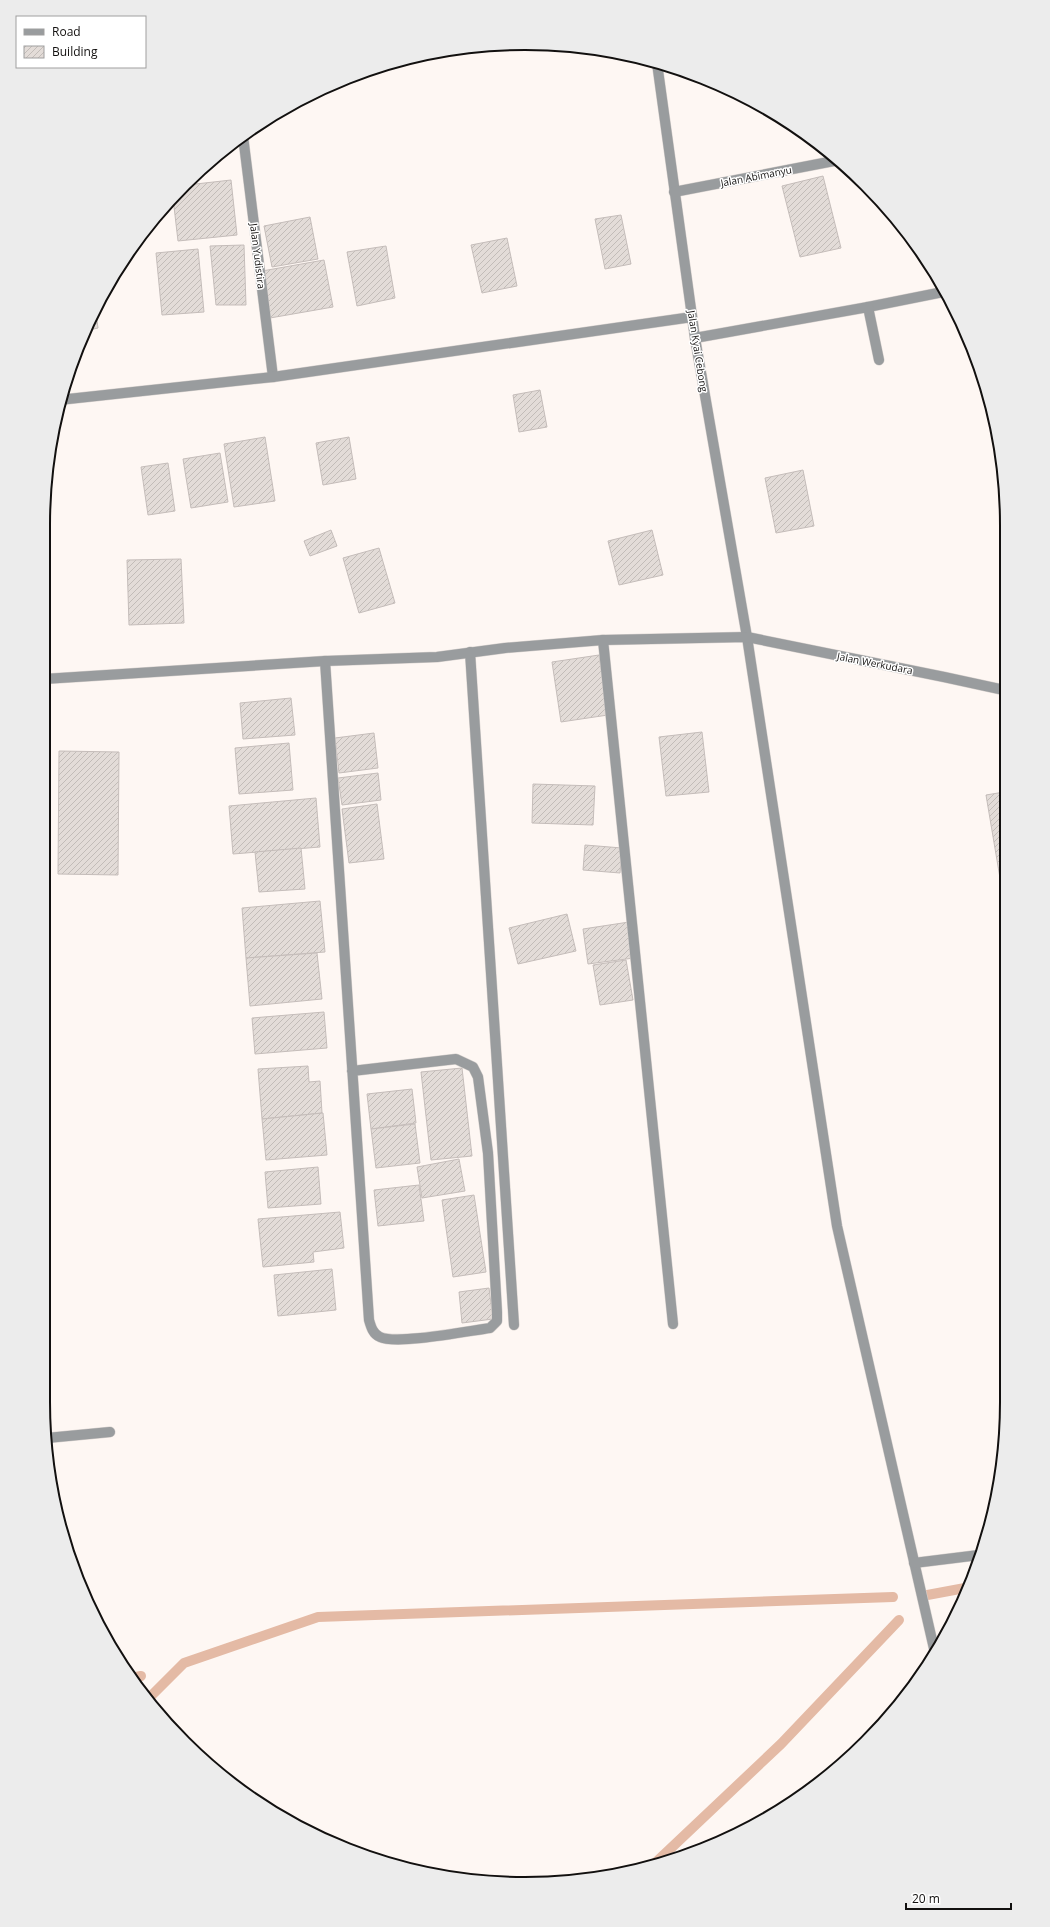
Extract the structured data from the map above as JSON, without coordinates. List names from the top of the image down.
{
  "streets": {
    "street": [
      "Jalan Abimanyu",
      "Jalan Yudistira",
      "Jalan Kyai Cebong",
      "Jalan Werkudara"
    ]
  },
  "crossings": [
    ["Jalan Abimanyu", "Jalan Kyai Cebong"],
    ["Jalan Kyai Cebong", "Jalan Werkudara"]
  ],
  "legend": ["Road", "Building"],
  "scale_bar": "20 m"
}
